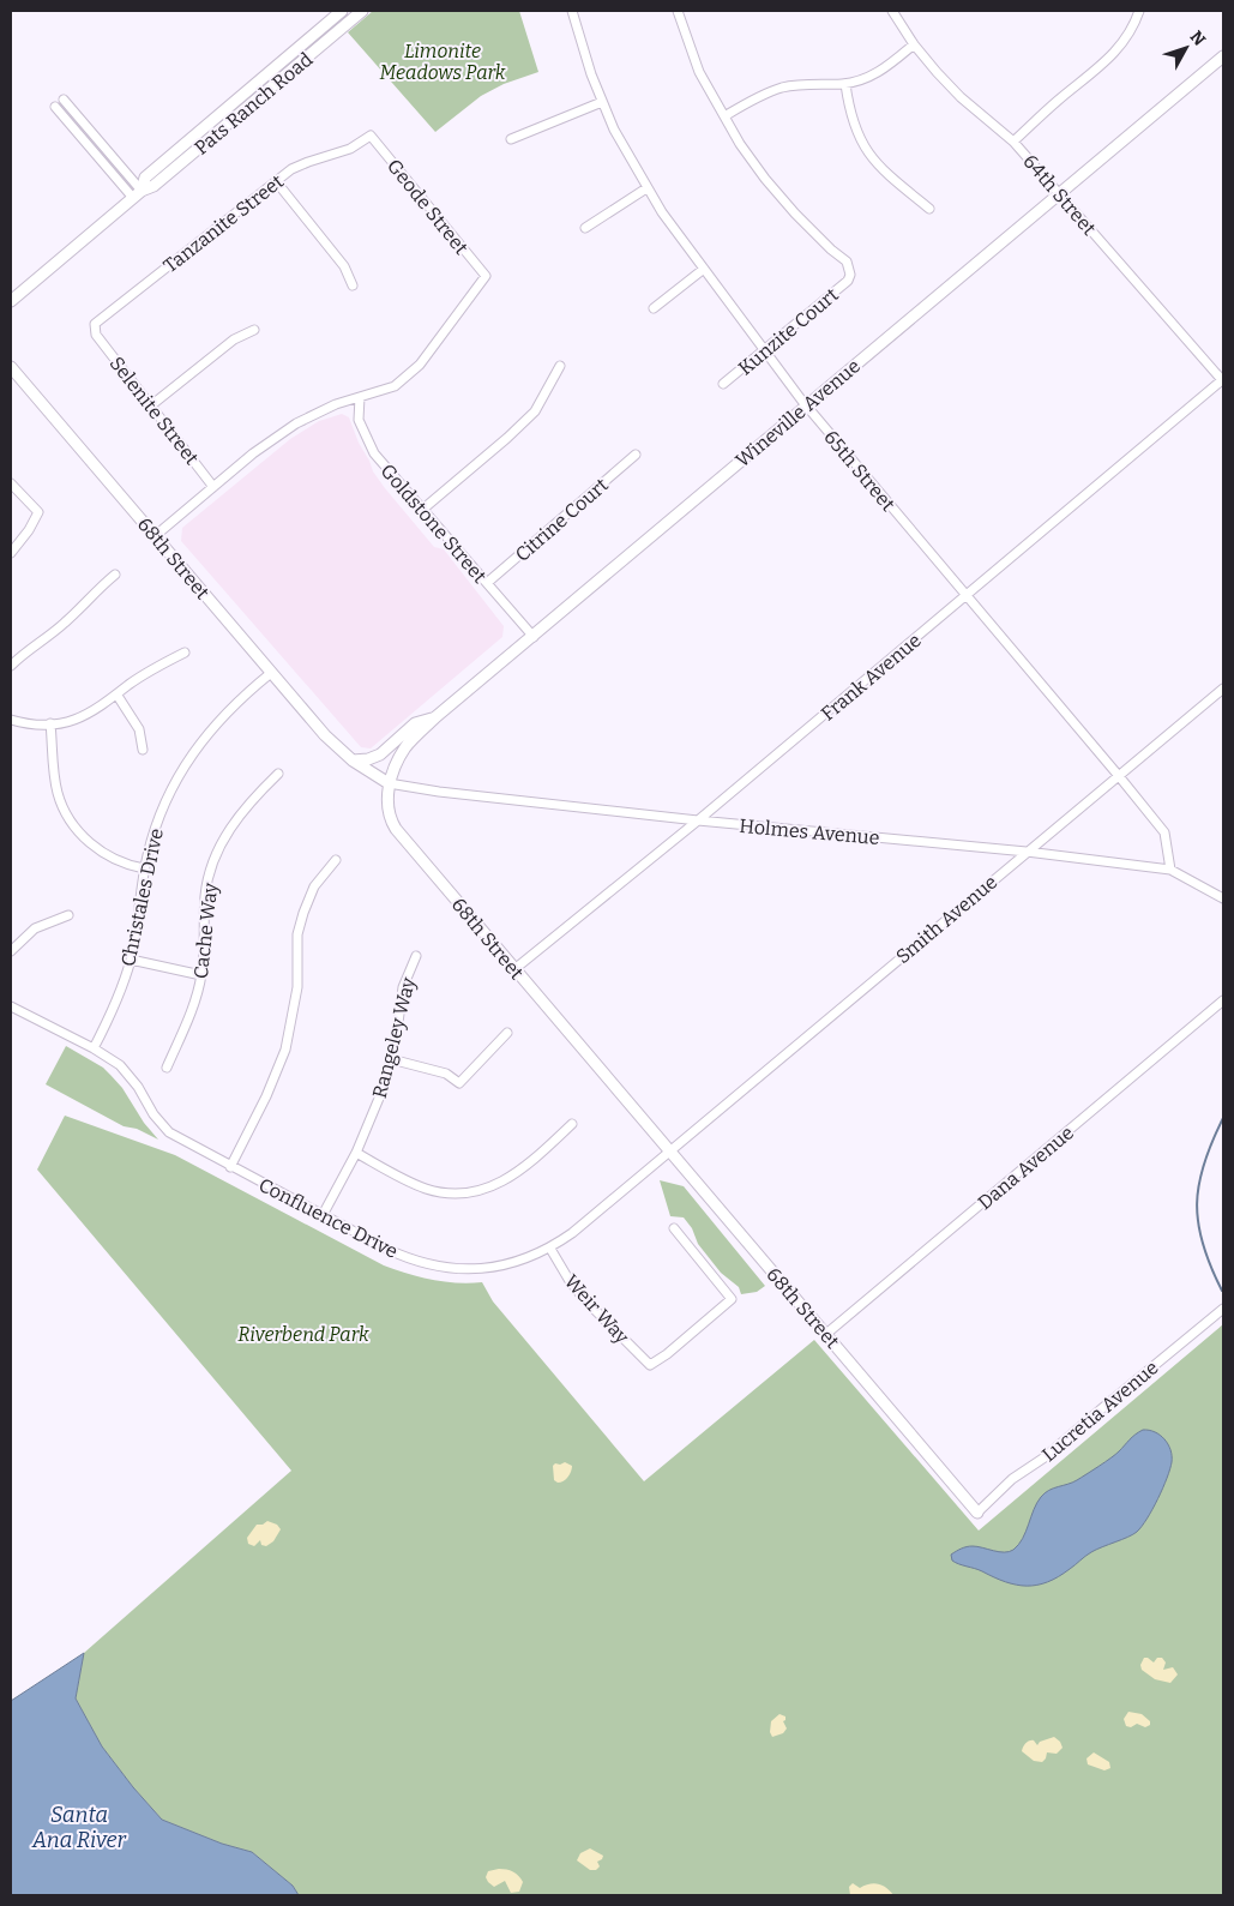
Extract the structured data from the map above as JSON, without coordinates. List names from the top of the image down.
{
  "streets": {
    "street": [
      "Pats Ranch Road",
      "64th Street",
      "Geode Street",
      "Tanzanite Street",
      "Kunzite Court",
      "Selenite Street",
      "Wineville Avenue",
      "65th Street",
      "Citrine Court",
      "Goldstone Street",
      "68th Street",
      "Frank Avenue",
      "Holmes Avenue",
      "Christales Drive",
      "Smith Avenue",
      "Cache Way",
      "Rangeley Way",
      "Dana Avenue",
      "Confluence Drive",
      "Weir Way",
      "Lucretia Avenue"
    ]
  },
  "crossings": [
    ["64th Street", "Wineville Avenue"],
    ["64th Street", "Frank Avenue"],
    ["Geode Street", "Tanzanite Street"],
    ["Geode Street", "Goldstone Street"],
    ["Tanzanite Street", "Selenite Street"],
    ["Kunzite Court", "65th Street"],
    ["Wineville Avenue", "65th Street"],
    ["Wineville Avenue", "Goldstone Street"],
    ["Wineville Avenue", "68th Street"],
    ["Wineville Avenue", "Holmes Avenue"],
    ["65th Street", "Frank Avenue"],
    ["65th Street", "Holmes Avenue"],
    ["65th Street", "Smith Avenue"],
    ["Citrine Court", "Goldstone Street"],
    ["68th Street", "Frank Avenue"],
    ["68th Street", "Holmes Avenue"],
    ["68th Street", "Christales Drive"],
    ["68th Street", "Smith Avenue"],
    ["68th Street", "Dana Avenue"],
    ["68th Street", "Confluence Drive"],
    ["68th Street", "Lucretia Avenue"],
    ["Frank Avenue", "Holmes Avenue"],
    ["Holmes Avenue", "Smith Avenue"],
    ["Christales Drive", "Confluence Drive"],
    ["Smith Avenue", "Confluence Drive"],
    ["Rangeley Way", "Confluence Drive"],
    ["Confluence Drive", "Weir Way"]
  ],
  "water": ["Santa Ana River"],
  "parks": ["Limonite Meadows Park", "Riverbend Park"],
  "north": "top right"
}
